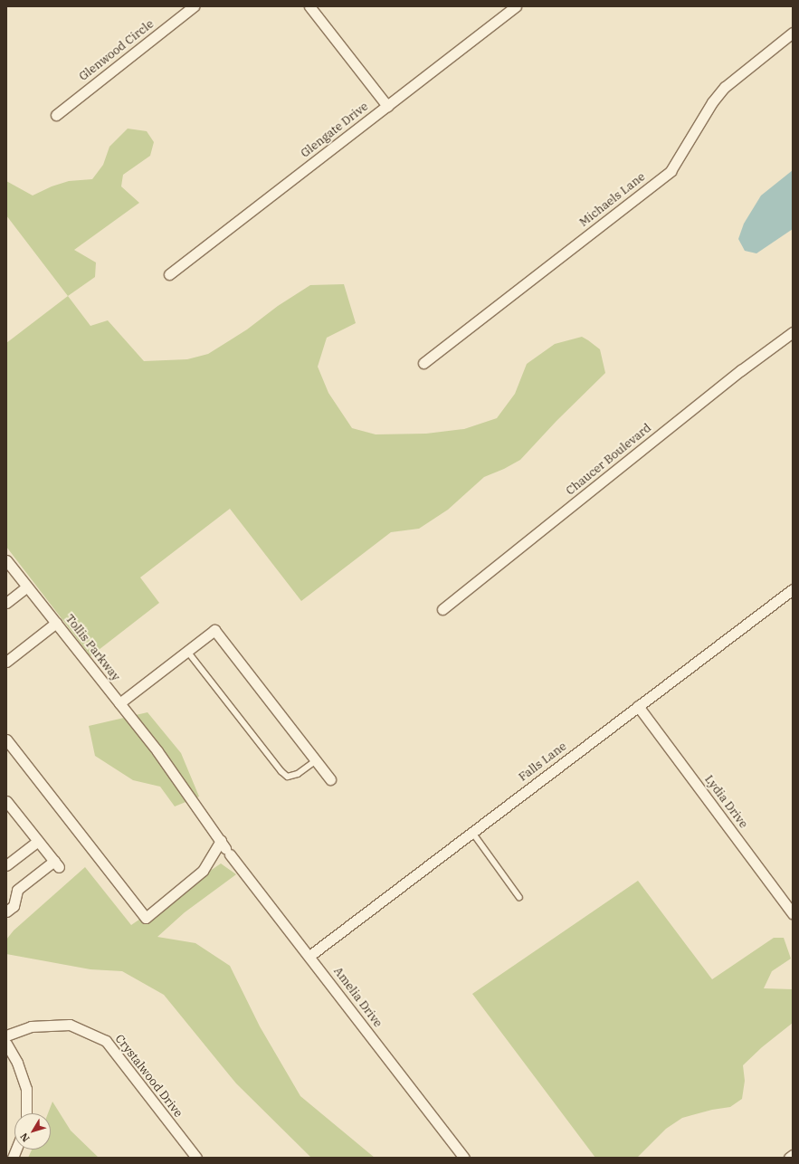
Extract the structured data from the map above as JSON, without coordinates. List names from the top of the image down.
{
  "streets": {
    "street": [
      "Glenwood Circle",
      "Glengate Drive",
      "Michaels Lane",
      "Chaucer Boulevard",
      "Tollis Parkway",
      "Falls Lane",
      "Lydia Drive",
      "Amelia Drive",
      "Crystalwood Drive"
    ]
  },
  "crossings": [
    ["Tollis Parkway", "Amelia Drive"],
    ["Falls Lane", "Lydia Drive"],
    ["Falls Lane", "Amelia Drive"]
  ],
  "north": "bottom left"
}
